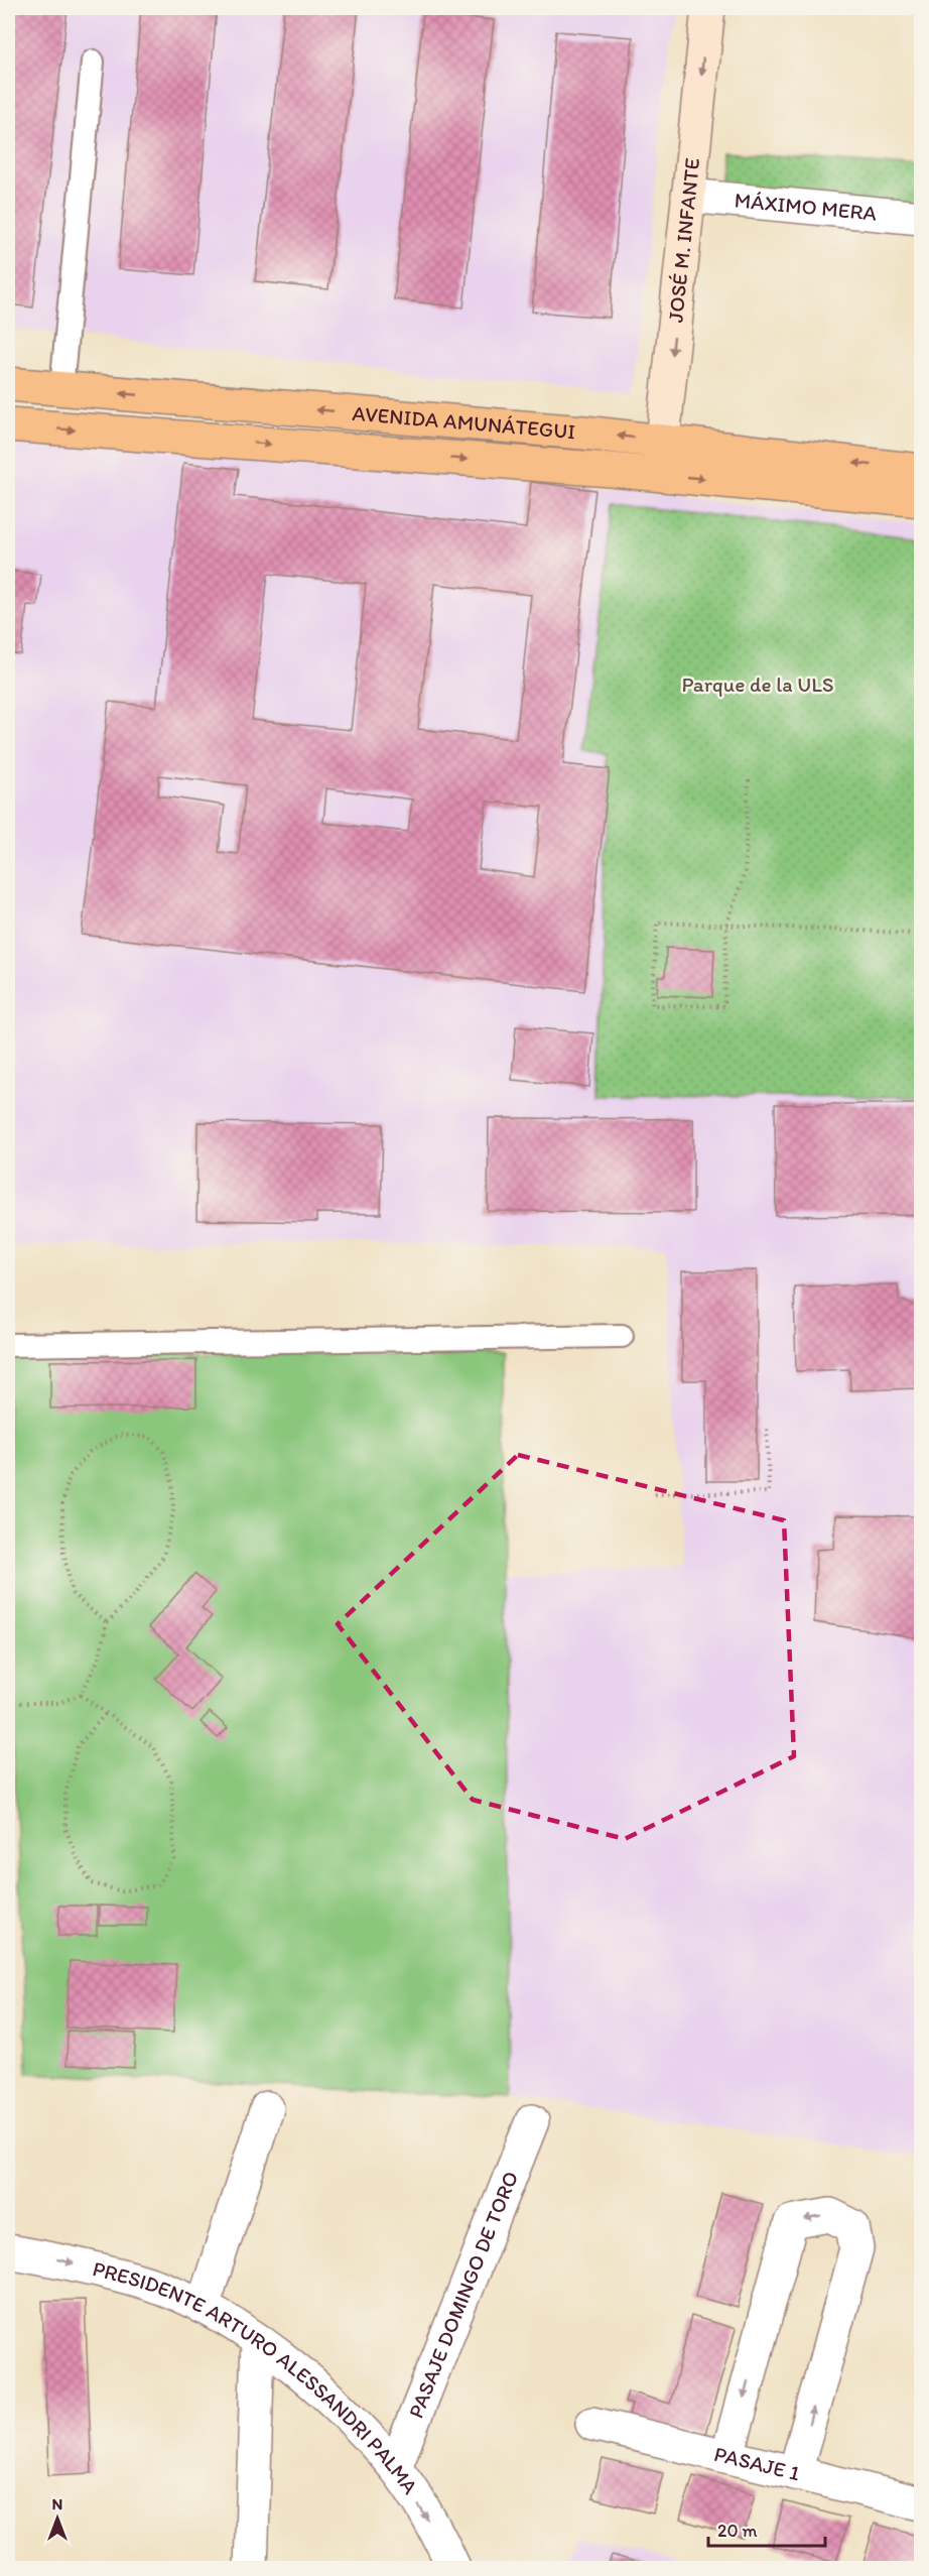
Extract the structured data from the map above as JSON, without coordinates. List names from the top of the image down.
{
  "streets": {
    "main road": ["AVENIDA AMUNÁTEGUI"],
    "street": [
      "MÁXIMO MERA",
      "JOSÉ M. INFANTE",
      "PASAJE DOMINGO DE TORO",
      "PRESIDENTE ARTURO ALESSANDRI PALMA",
      "PASAJE 1"
    ]
  },
  "crossings": [
    ["MÁXIMO MERA", "JOSÉ M. INFANTE"],
    ["JOSÉ M. INFANTE", "AVENIDA AMUNÁTEGUI"],
    ["PASAJE DOMINGO DE TORO", "PRESIDENTE ARTURO ALESSANDRI PALMA"]
  ],
  "one_way": ["JOSÉ M. INFANTE", "PRESIDENTE ARTURO ALESSANDRI PALMA"],
  "parks": ["Parque de la ULS"],
  "scale_bar": "20 m",
  "north": "top"
}
